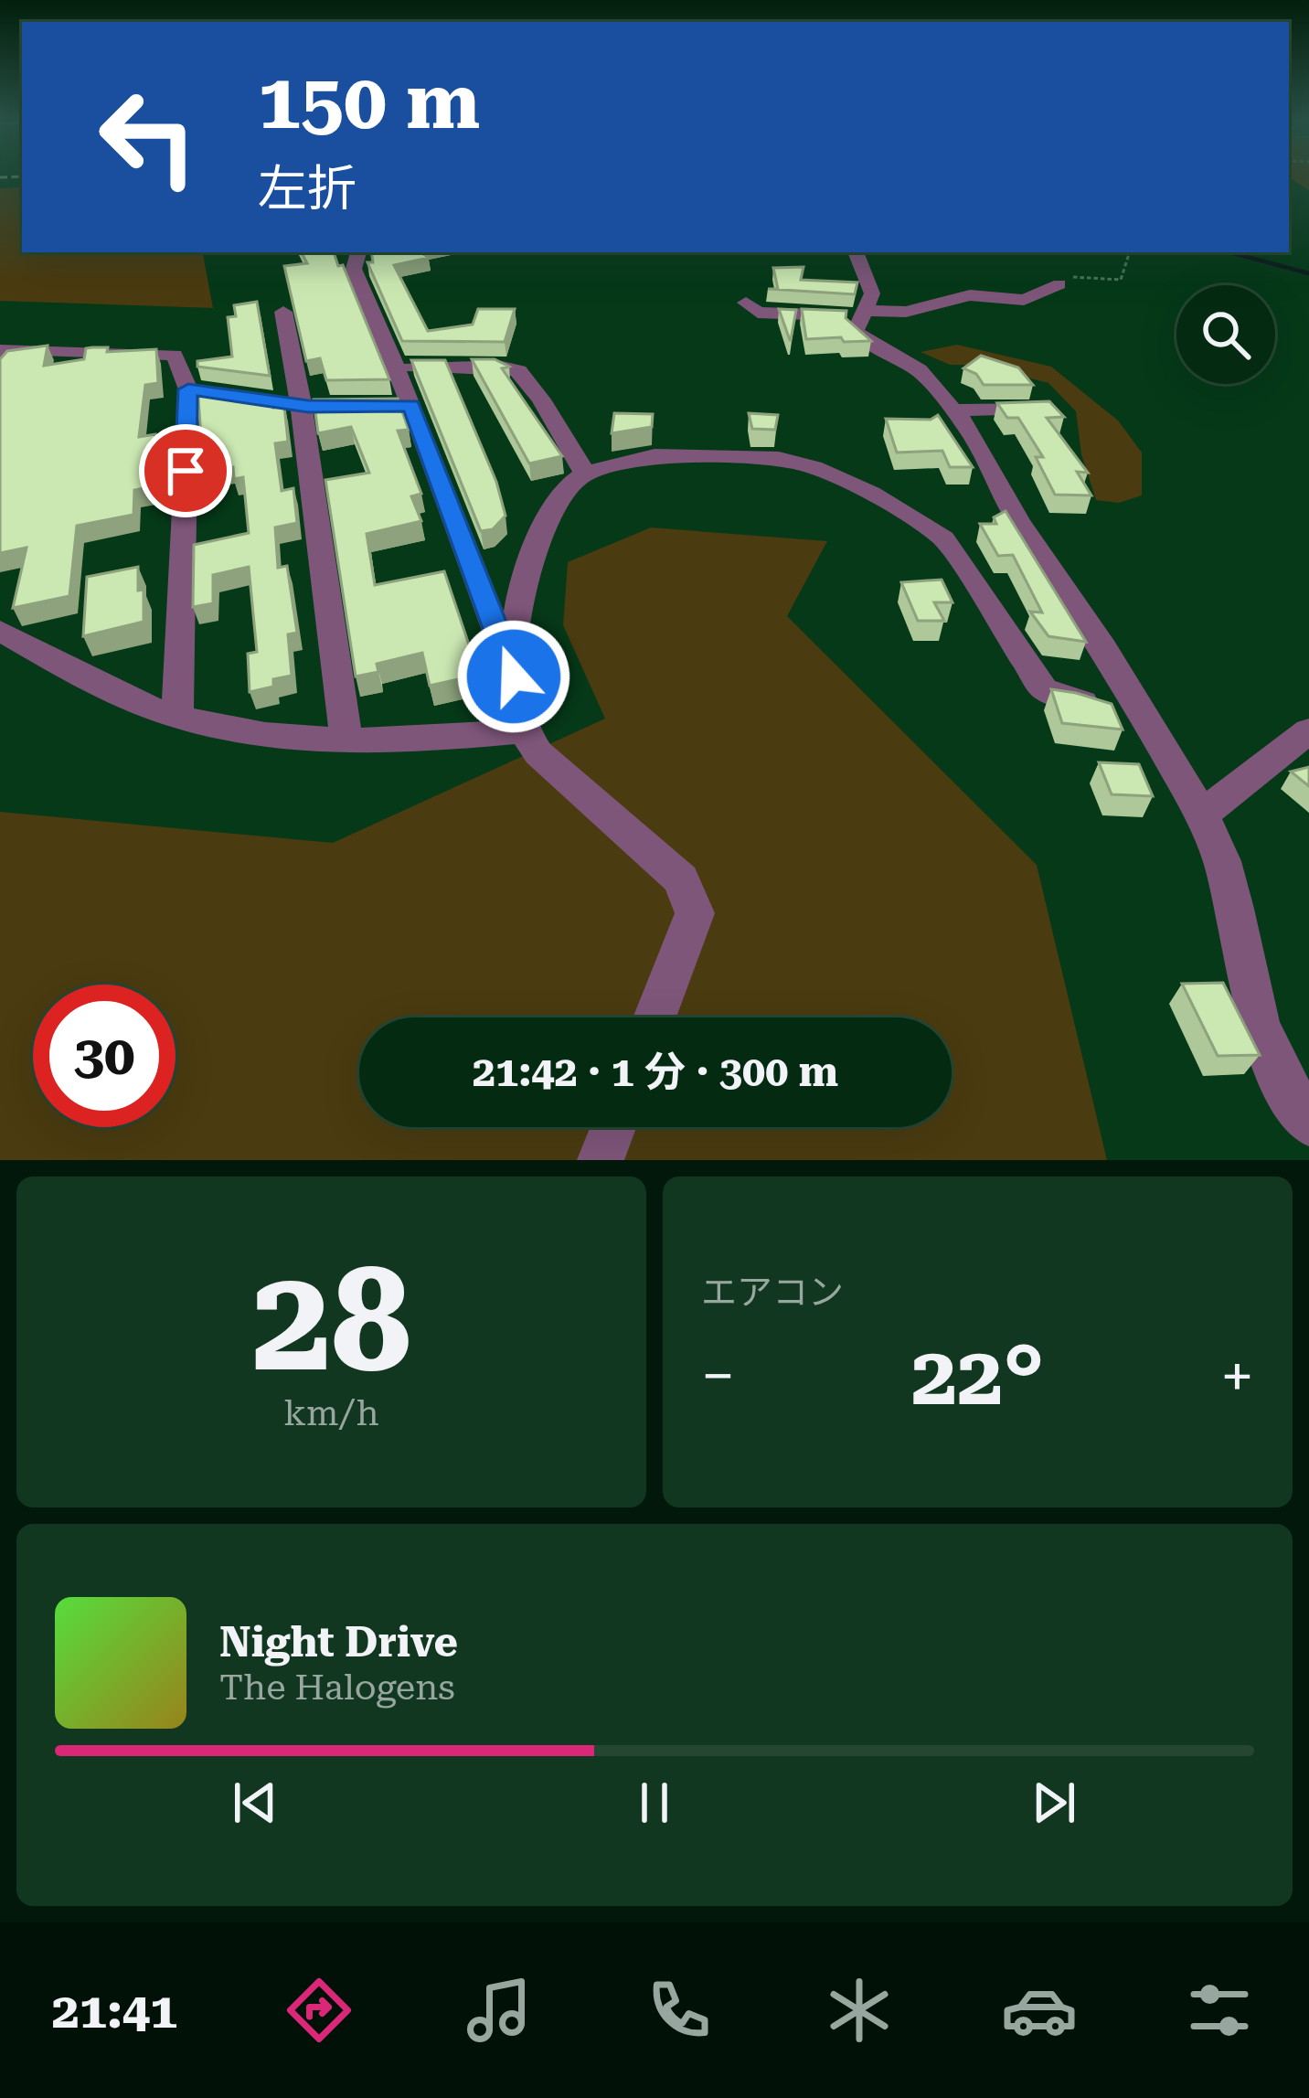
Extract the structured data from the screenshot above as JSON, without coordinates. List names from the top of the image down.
{
  "page": {
    "turn": ["150 m", "左折"],
    "limit": "30",
    "trip": "21:42 · 1 分 · 300 m",
    "tile": [
      ["28", "km/h"],
      "エアコン"
    ],
    "heat": ["−", "22°", "+"],
    "song": ["Night Drive", "The Halogens"],
    "tabs": "21:41"
  }
}
